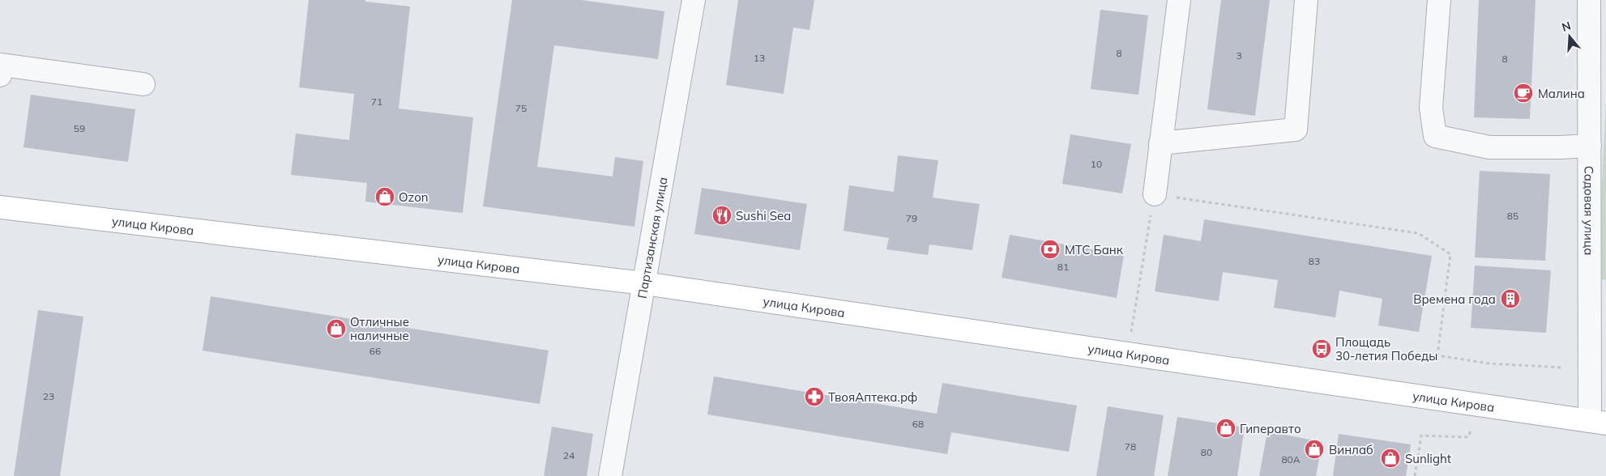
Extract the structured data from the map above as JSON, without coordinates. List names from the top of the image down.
{
  "streets": {
    "main road": ["улица Кирова"],
    "street": ["Садовая улица", "Партизанская улица"]
  },
  "crossings": [
    ["Садовая улица", "улица Кирова"],
    ["улица Кирова", "Партизанская улица"]
  ],
  "places": {
    "cafe": ["Малина"],
    "shop": [
      "Ozon",
      "Отличные наличные",
      "Гиперавто",
      "Винлаб",
      "Sunlight"
    ],
    "restaurant": ["Sushi Sea"],
    "bank": ["МТС Банк"],
    "building": ["Времена года"],
    "bus stop": ["Площадь 30-летия Победы"],
    "pharmacy": ["ТвояАптека.рф"]
  },
  "house_numbers": [
    "8",
    "3",
    "13",
    "8",
    "71",
    "75",
    "59",
    "10",
    "85",
    "79",
    "83",
    "81",
    "66",
    "23",
    "68",
    "78",
    "80",
    "24",
    "80А"
  ],
  "north": "top"
}
